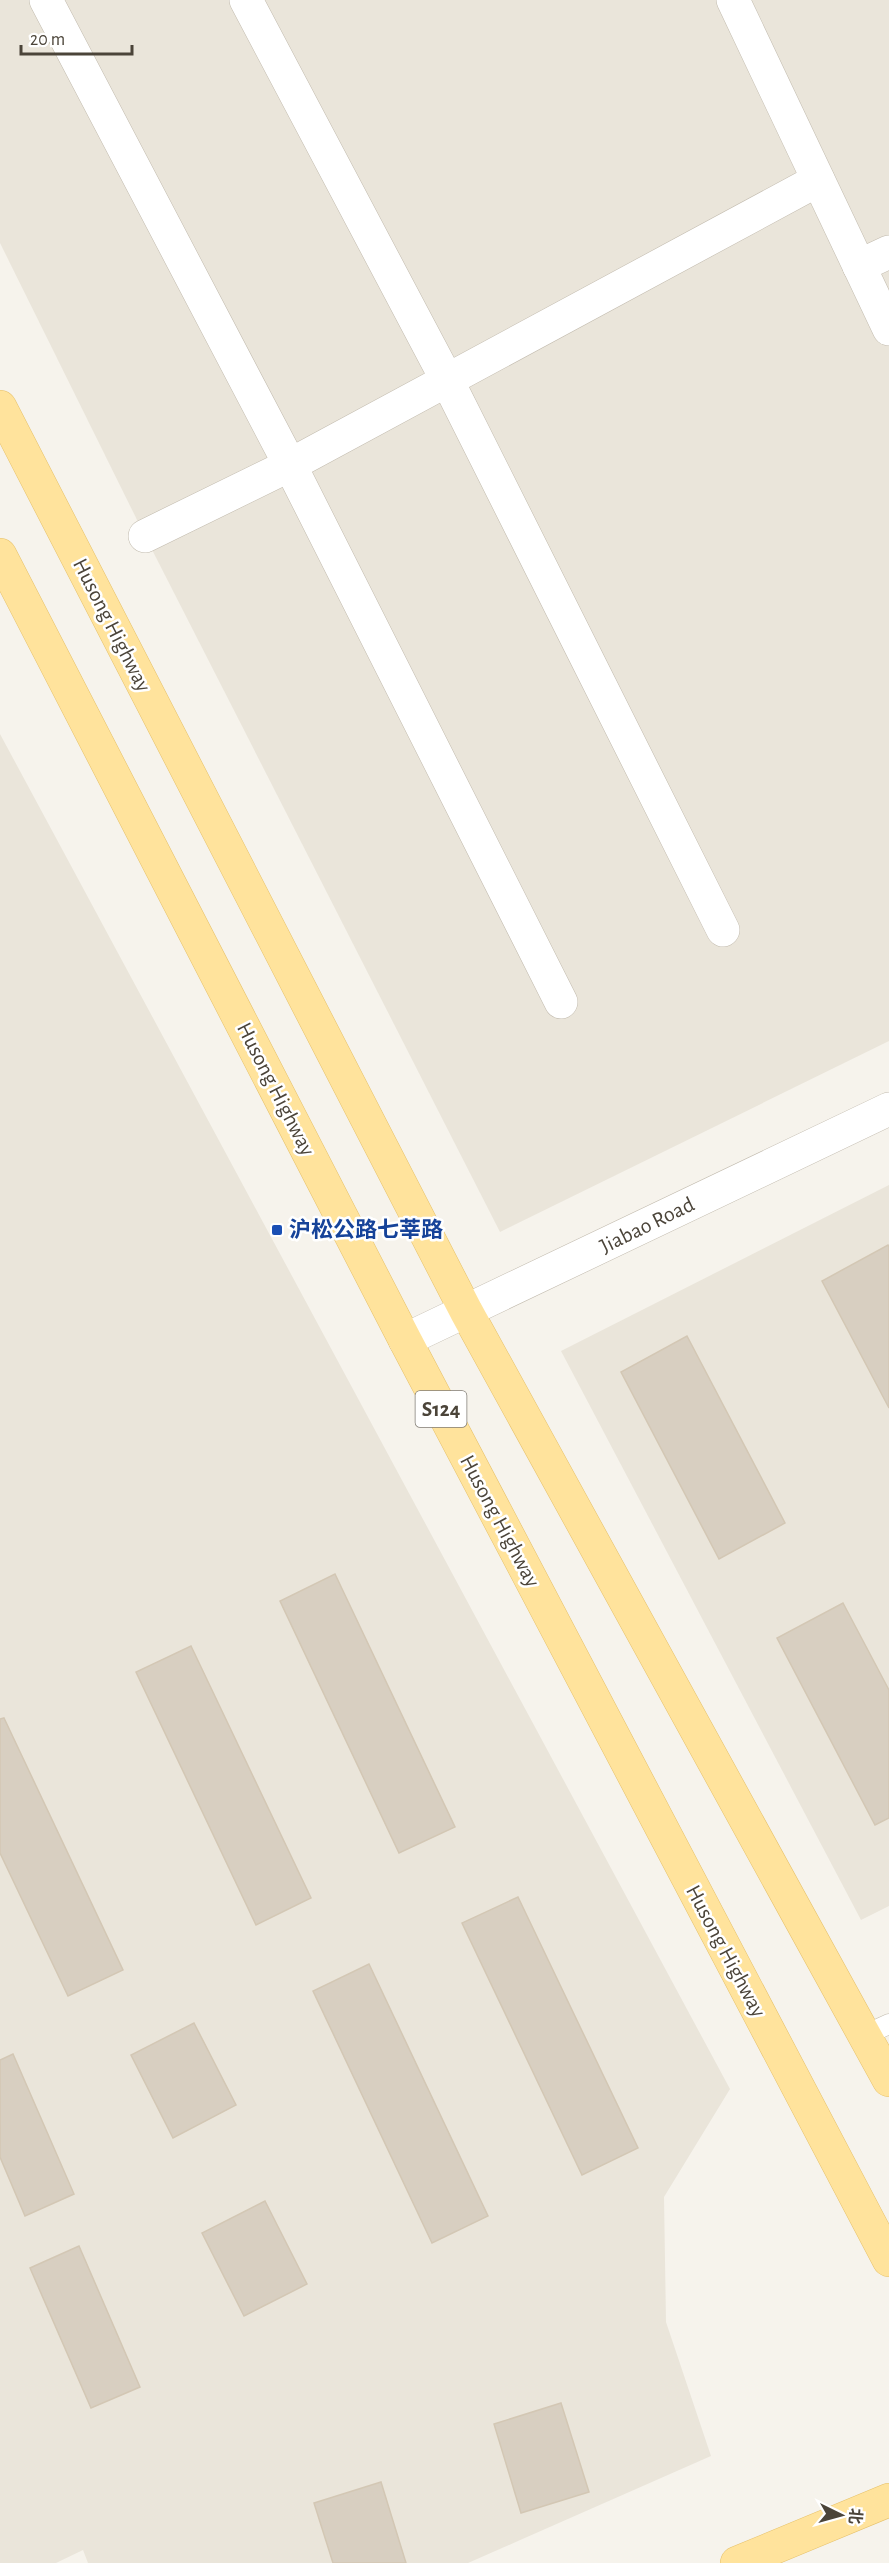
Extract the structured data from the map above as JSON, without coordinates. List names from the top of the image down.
{
  "streets": {
    "main road": ["Husong Highway", "S124"],
    "street": ["Jiabao Road"]
  },
  "crossings": [
    ["Husong Highway", "Jiabao Road"]
  ],
  "places": {
    "transit": ["沪松公路七莘路"]
  },
  "scale_bar": "20 m",
  "north": "right"
}
